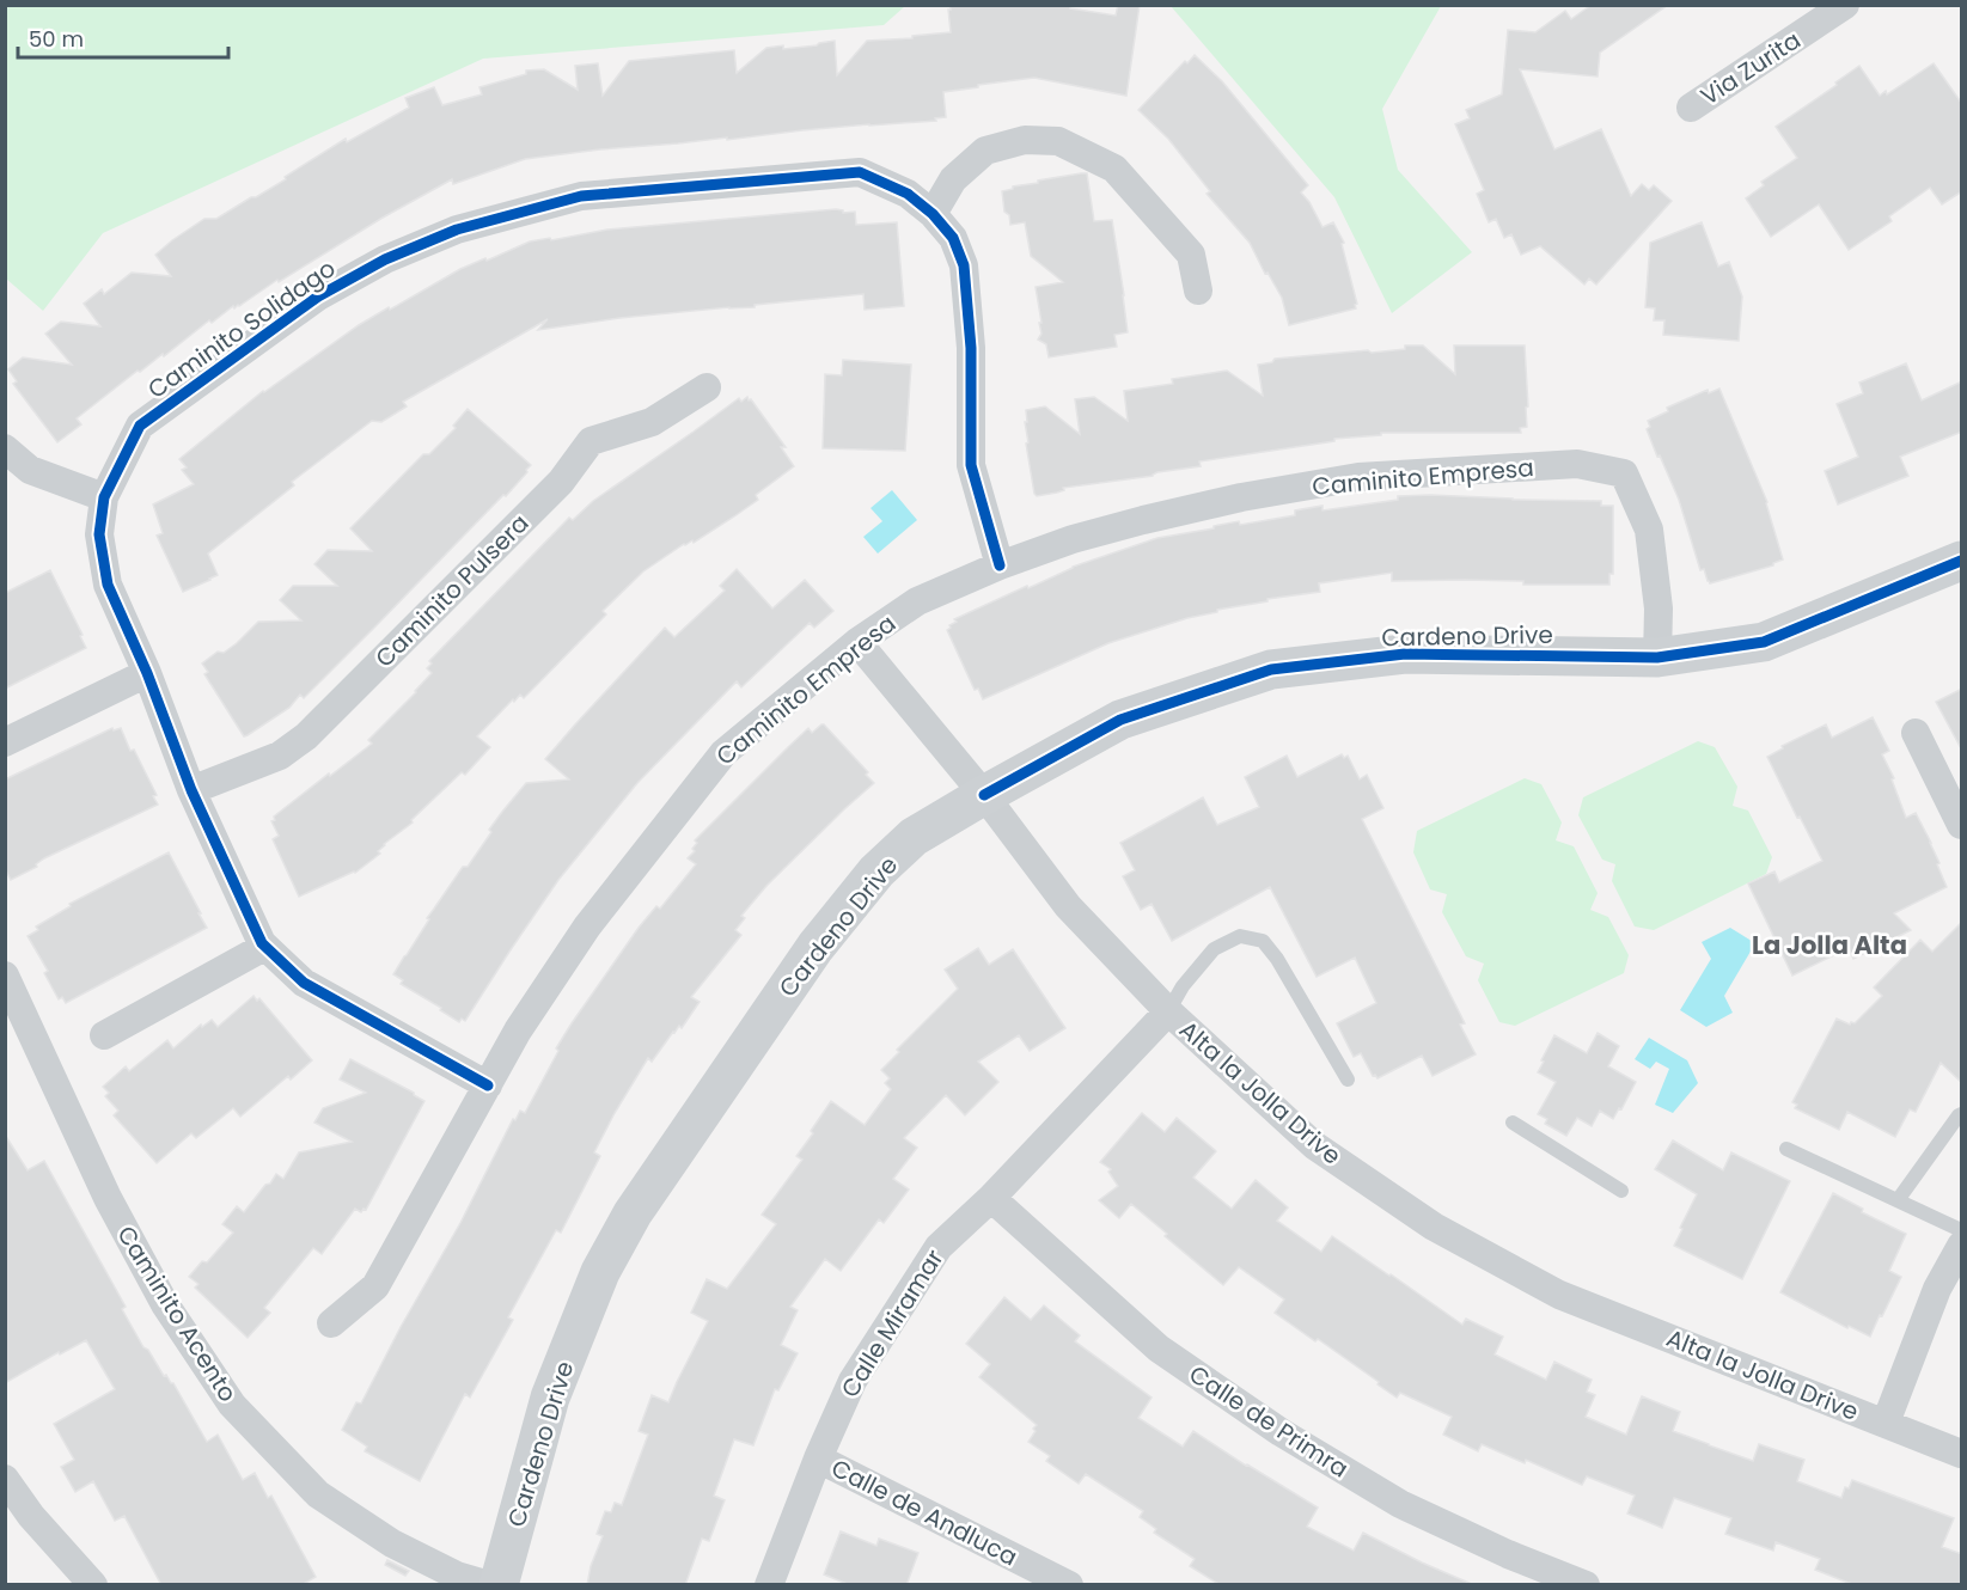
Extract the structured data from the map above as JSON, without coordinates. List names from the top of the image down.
{
  "streets": {
    "street": [
      "Via Zurita",
      "Caminito Solidago",
      "Caminito Empresa",
      "Caminito Pulsera",
      "Cardeno Drive",
      "Alta la Jolla Drive",
      "Caminito Acento",
      "Calle Miramar",
      "Calle de Primra",
      "Calle de Andluca"
    ]
  },
  "crossings": [
    ["Caminito Solidago", "Caminito Empresa"],
    ["Caminito Solidago", "Caminito Pulsera"],
    ["Caminito Empresa", "Cardeno Drive"],
    ["Caminito Empresa", "Alta la Jolla Drive"],
    ["Cardeno Drive", "Alta la Jolla Drive"],
    ["Alta la Jolla Drive", "Calle Miramar"],
    ["Calle Miramar", "Calle de Primra"],
    ["Calle Miramar", "Calle de Andluca"]
  ],
  "districts": ["La Jolla Alta"],
  "scale_bar": "50 m"
}
